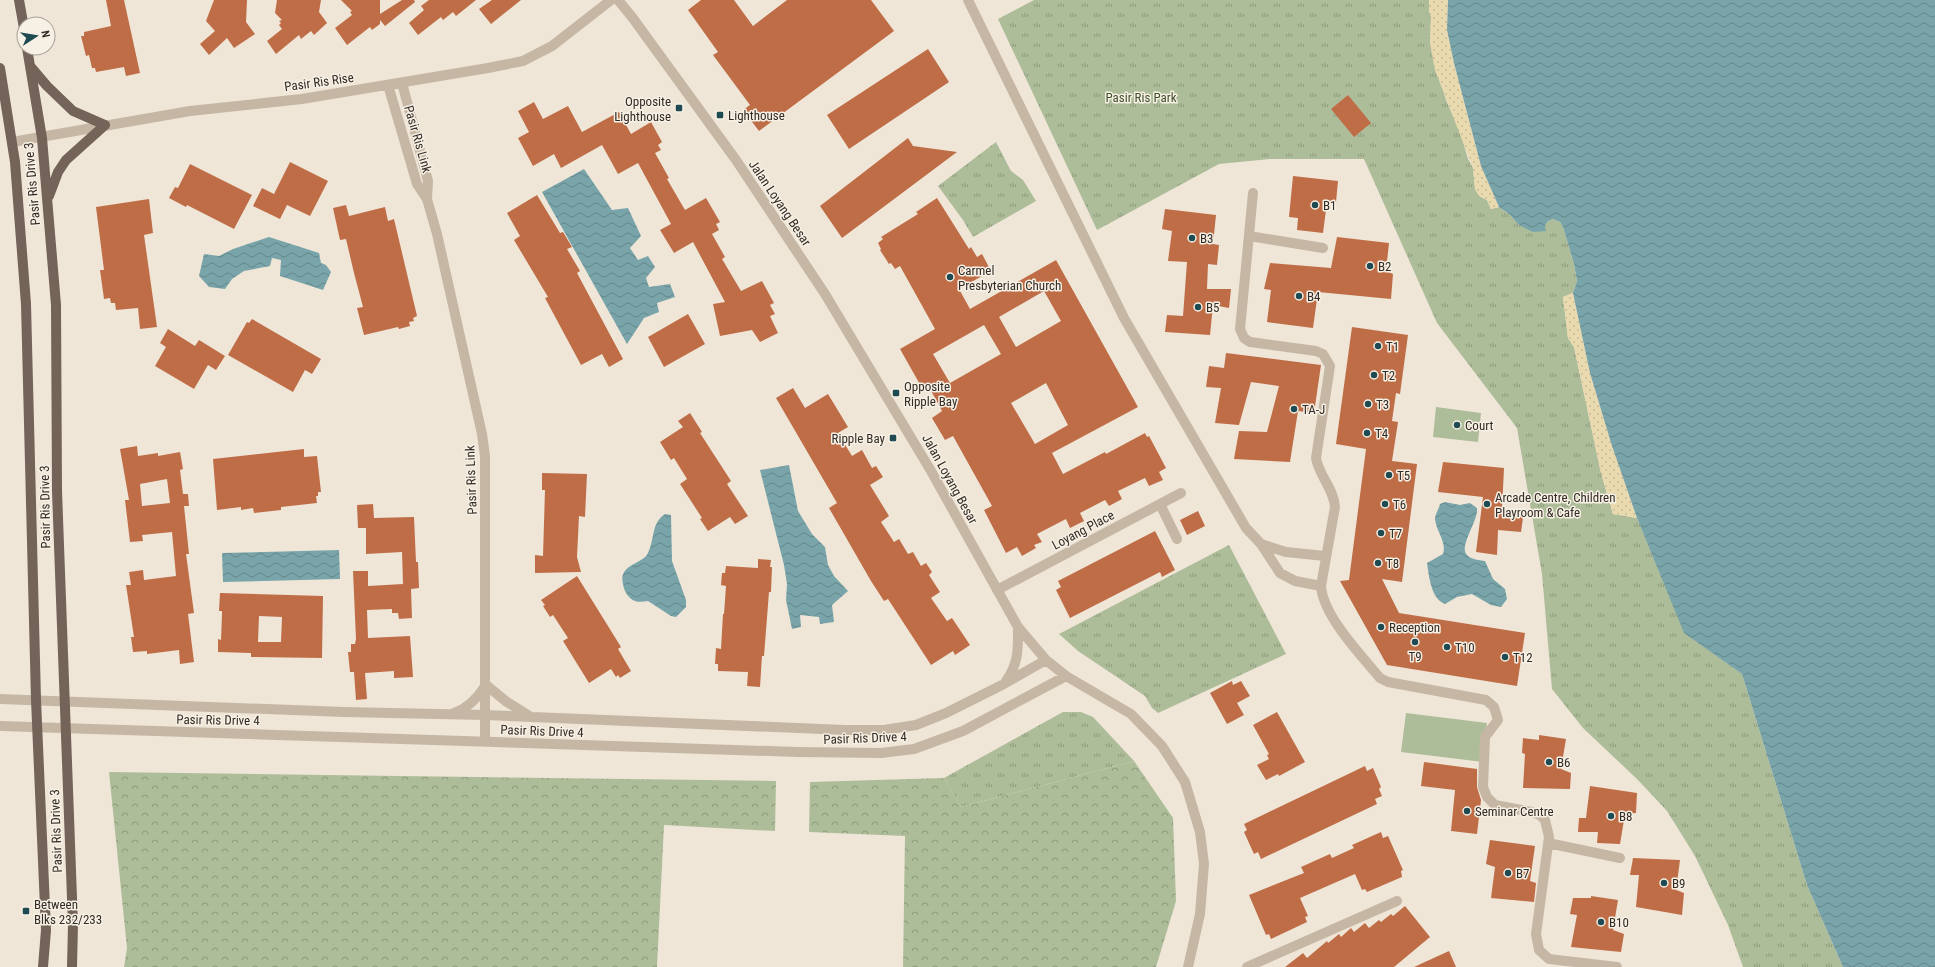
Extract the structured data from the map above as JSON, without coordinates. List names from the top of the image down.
{
  "streets": {
    "main road": ["Pasir Ris Drive 3"],
    "street": [
      "Pasir Ris Rise",
      "Pasir Ris Link",
      "Jalan Loyang Besar",
      "Loyang Place",
      "Pasir Ris Drive 4"
    ]
  },
  "crossings": [
    ["Pasir Ris Rise", "Pasir Ris Link"],
    ["Pasir Ris Rise", "Pasir Ris Drive 3"],
    ["Pasir Ris Link", "Pasir Ris Drive 4"],
    ["Pasir Ris Drive 3", "Pasir Ris Drive 4"],
    ["Jalan Loyang Besar", "Loyang Place"],
    ["Jalan Loyang Besar", "Pasir Ris Drive 4"]
  ],
  "parks": ["Pasir Ris Park"],
  "places": {
    "transit": [
      "Opposite Lighthouse",
      "Lighthouse",
      "Opposite Ripple Bay",
      "Ripple Bay",
      "Between Blks 232/233"
    ],
    "other": [
      "B1",
      "B3",
      "B2",
      "Carmel Presbyterian Church",
      "B4",
      "B5",
      "T1",
      "T2",
      "T3",
      "TA-J",
      "Court",
      "T4",
      "T5",
      "T6",
      "Arcade Centre, Children Playroom & Cafe",
      "T7",
      "T8",
      "Reception",
      "T9",
      "T10",
      "T12",
      "B6",
      "Seminar Centre",
      "B8",
      "B7",
      "B9",
      "B10"
    ]
  },
  "north": "right"
}
